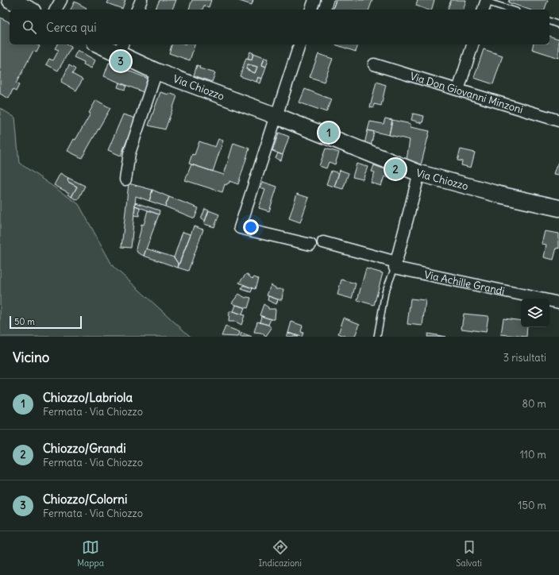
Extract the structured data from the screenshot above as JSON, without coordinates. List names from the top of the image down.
{
  "streets": {
    "street": ["Via Chiozzo", "Via Don Giovanni Minzoni", "Via Achille Grandi"]
  },
  "scale_bar": "50 m",
  "page": {
    "search": "Cerca qui",
    "pins": ["3", "1", "2"],
    "scale": "50 m",
    "heading": ["Vicino", "3 risultati"],
    "list": [
      {
        "mark": "1",
        "name": "Chiozzo/Labriola",
        "note": "Fermata · Via Chiozzo",
        "value": "80 m"
      },
      {
        "mark": "2",
        "name": "Chiozzo/Grandi",
        "note": "Fermata · Via Chiozzo",
        "value": "110 m"
      },
      {
        "mark": "3",
        "name": "Chiozzo/Colorni",
        "note": "Fermata · Via Chiozzo",
        "value": "150 m"
      }
    ],
    "nav": ["Mappa", "Indicazioni", "Salvati"]
  }
}
